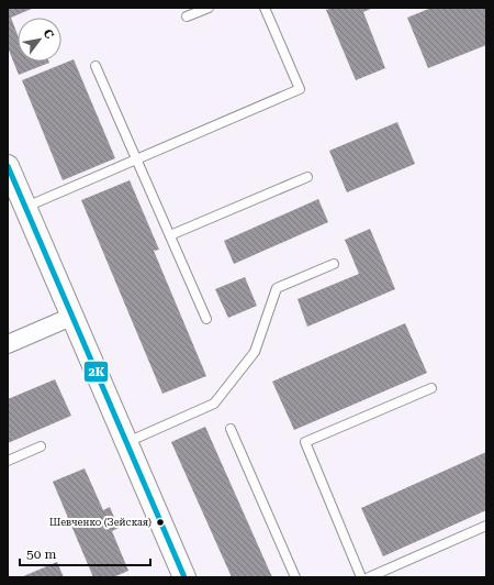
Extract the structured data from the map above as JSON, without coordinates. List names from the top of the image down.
{
  "places": ["Шевченко (Зейская)"],
  "lines": ["transit line 2К"],
  "scale_bar": "50 m",
  "north": "top right"
}
